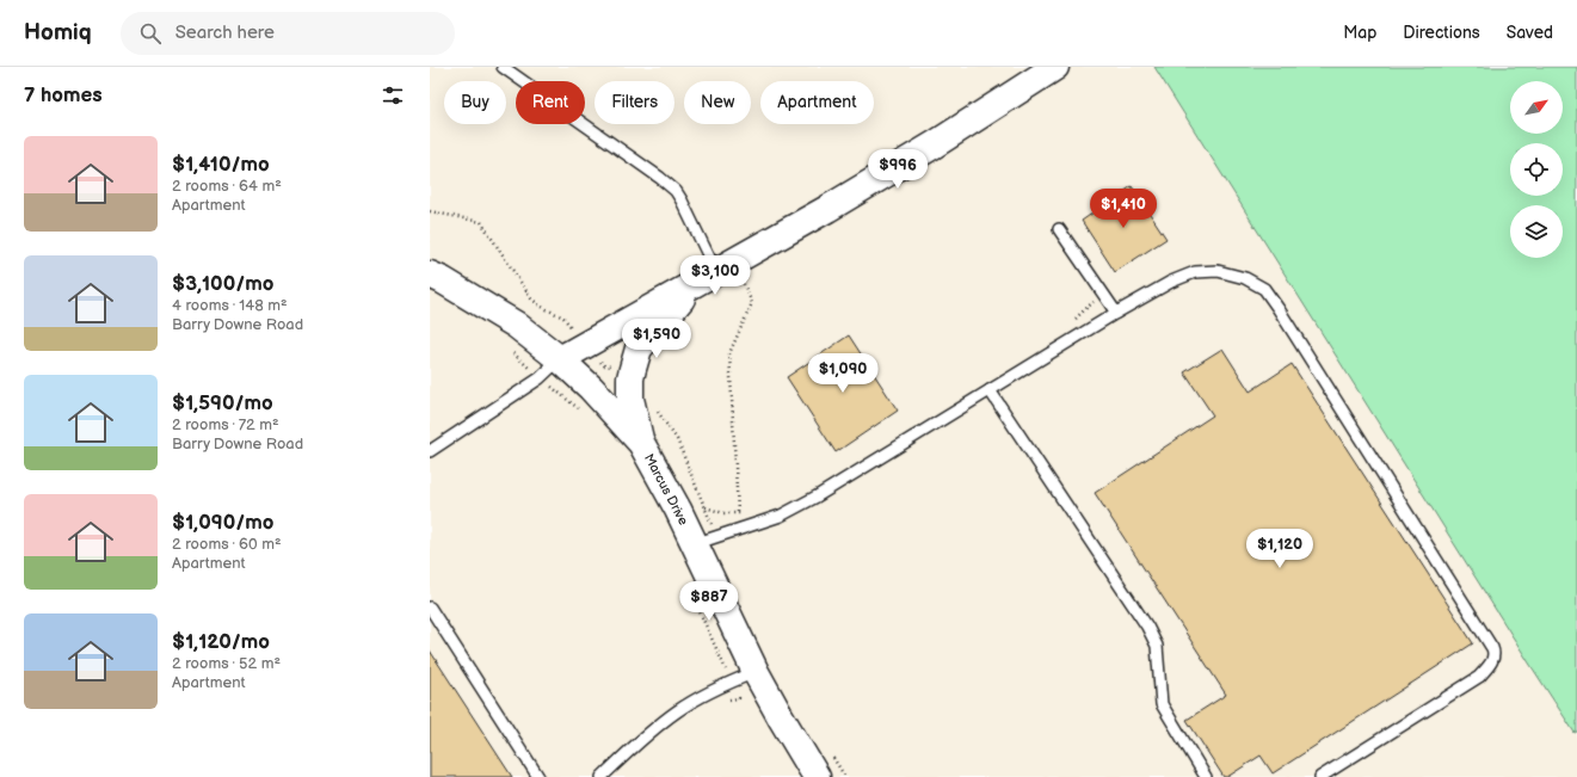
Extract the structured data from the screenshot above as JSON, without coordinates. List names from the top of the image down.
{
  "streets": {
    "street": ["Marcus Drive"]
  },
  "north": "top right",
  "page": {
    "header": "Homiq",
    "search": "Search here",
    "nav": ["Map", "Directions", "Saved"],
    "heading": "7 homes",
    "chip": [
      "Buy",
      "Rent",
      "Filters",
      "New",
      "Apartment"
    ],
    "list": [
      {
        "name": "$1,410/mo",
        "note": "2 rooms · 64 m² · Apartment"
      },
      {
        "name": "$3,100/mo",
        "note": "4 rooms · 148 m² · Barry Downe Road"
      },
      {
        "name": "$1,590/mo",
        "note": "2 rooms · 72 m² · Barry Downe Road"
      },
      {
        "name": "$1,090/mo",
        "note": "2 rooms · 60 m² · Apartment"
      },
      {
        "name": "$1,120/mo",
        "note": "2 rooms · 52 m² · Apartment"
      }
    ],
    "price": [
      "$996",
      "$1,410",
      "$3,100",
      "$1,590",
      "$1,090",
      "$1,120",
      "$887"
    ]
  }
}
